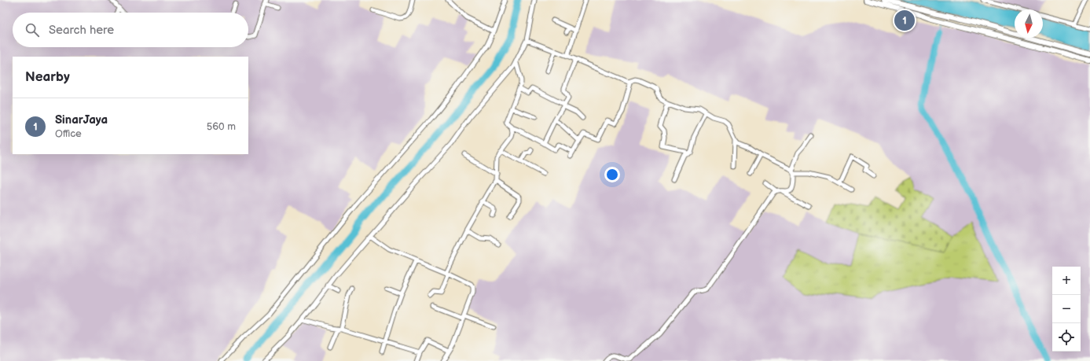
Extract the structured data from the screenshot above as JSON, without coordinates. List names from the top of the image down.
{
  "north": "bottom",
  "page": {
    "pins": "1",
    "search": "Search here",
    "heading": "Nearby",
    "list": [
      {
        "mark": "1",
        "name": "SinarJaya",
        "note": "Office",
        "value": "560 m"
      }
    ],
    "map_buttons": ["+", "−"]
  }
}
